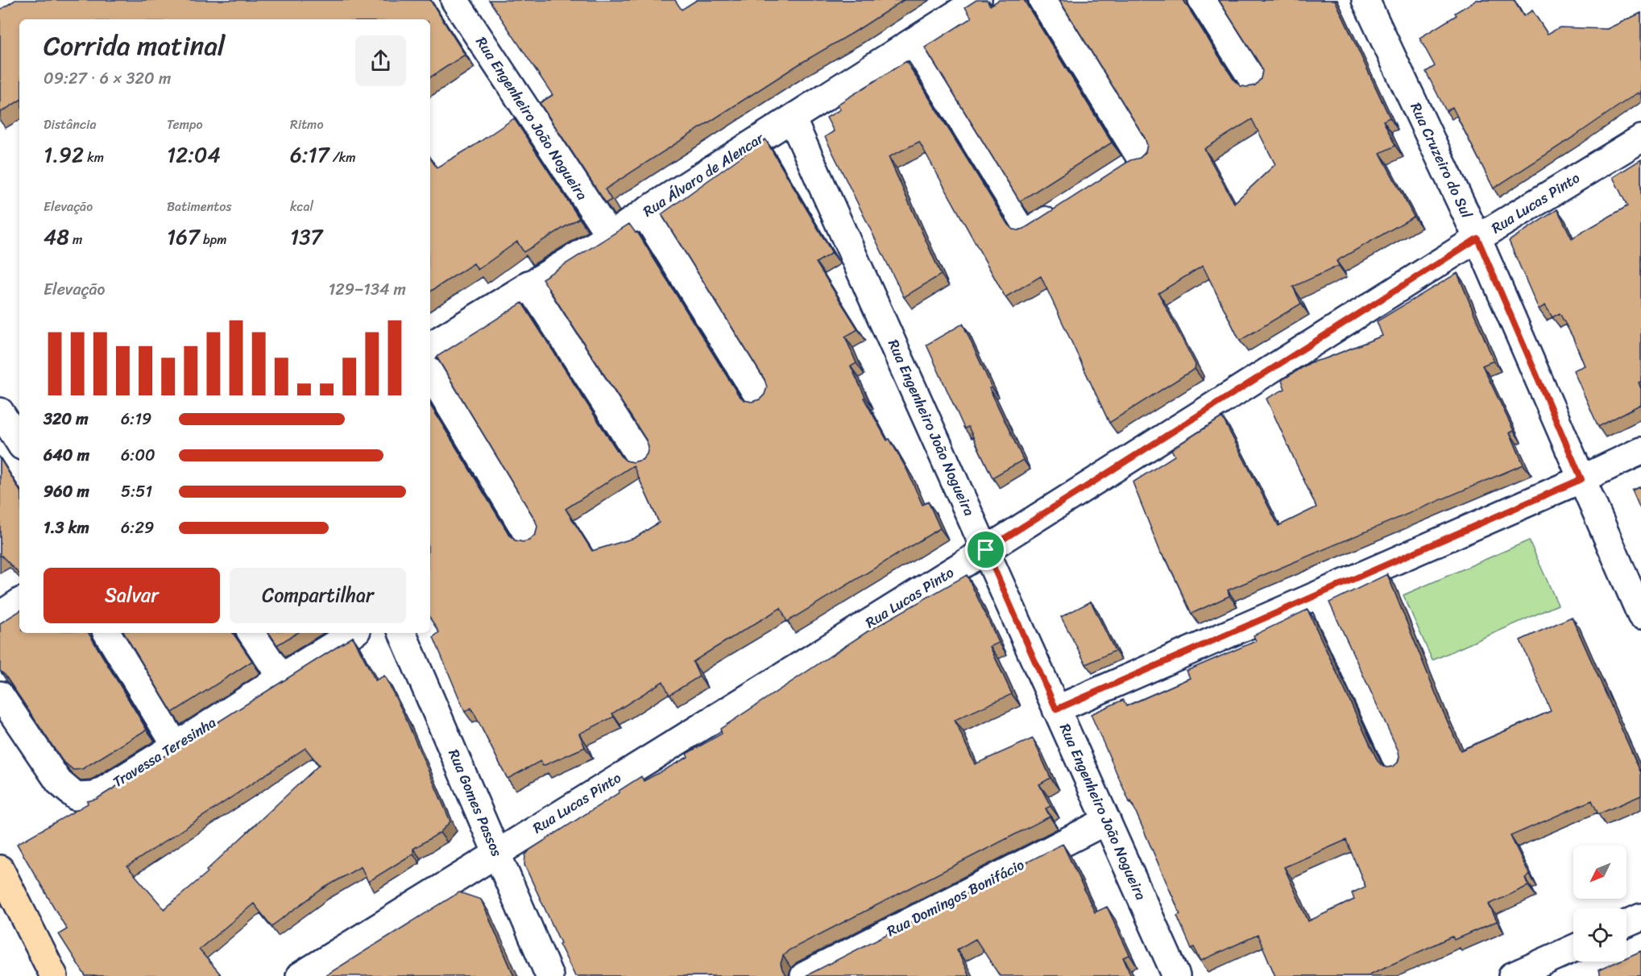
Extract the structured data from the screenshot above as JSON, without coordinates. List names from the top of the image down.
{
  "streets": {
    "street": [
      "Rua Engenheiro João Nogueira",
      "Rua Cruzeiro do Sul",
      "Rua Álvaro de Alencar",
      "Rua Lucas Pinto",
      "Travessa Teresinha",
      "Rua Gomes Passos",
      "Rua Domingos Bonifácio"
    ]
  },
  "crossings": [
    ["Rua Engenheiro João Nogueira", "Rua Álvaro de Alencar"],
    ["Rua Engenheiro João Nogueira", "Rua Lucas Pinto"],
    ["Rua Engenheiro João Nogueira", "Rua Domingos Bonifácio"],
    ["Rua Cruzeiro do Sul", "Rua Lucas Pinto"],
    ["Rua Lucas Pinto", "Rua Gomes Passos"]
  ],
  "north": "bottom left",
  "page": {
    "heading": ["Corrida matinal", "09:27 · 6 × 320 m"],
    "stats": [
      ["Distância", "1.92 km"],
      ["Tempo", "12:04"],
      ["Ritmo", "6:17 /km"],
      ["Elevação", "48 m"],
      ["Batimentos", "167 bpm"],
      ["kcal", "137"]
    ],
    "chart": ["Elevação", "129–134 m"],
    "list": [
      {
        "name": "320 m",
        "note": "6:19"
      },
      {
        "name": "640 m",
        "note": "6:00"
      },
      {
        "name": "960 m",
        "note": "5:51"
      },
      {
        "name": "1.3 km",
        "note": "6:29"
      }
    ],
    "buttons": ["Salvar", "Compartilhar"]
  }
}
